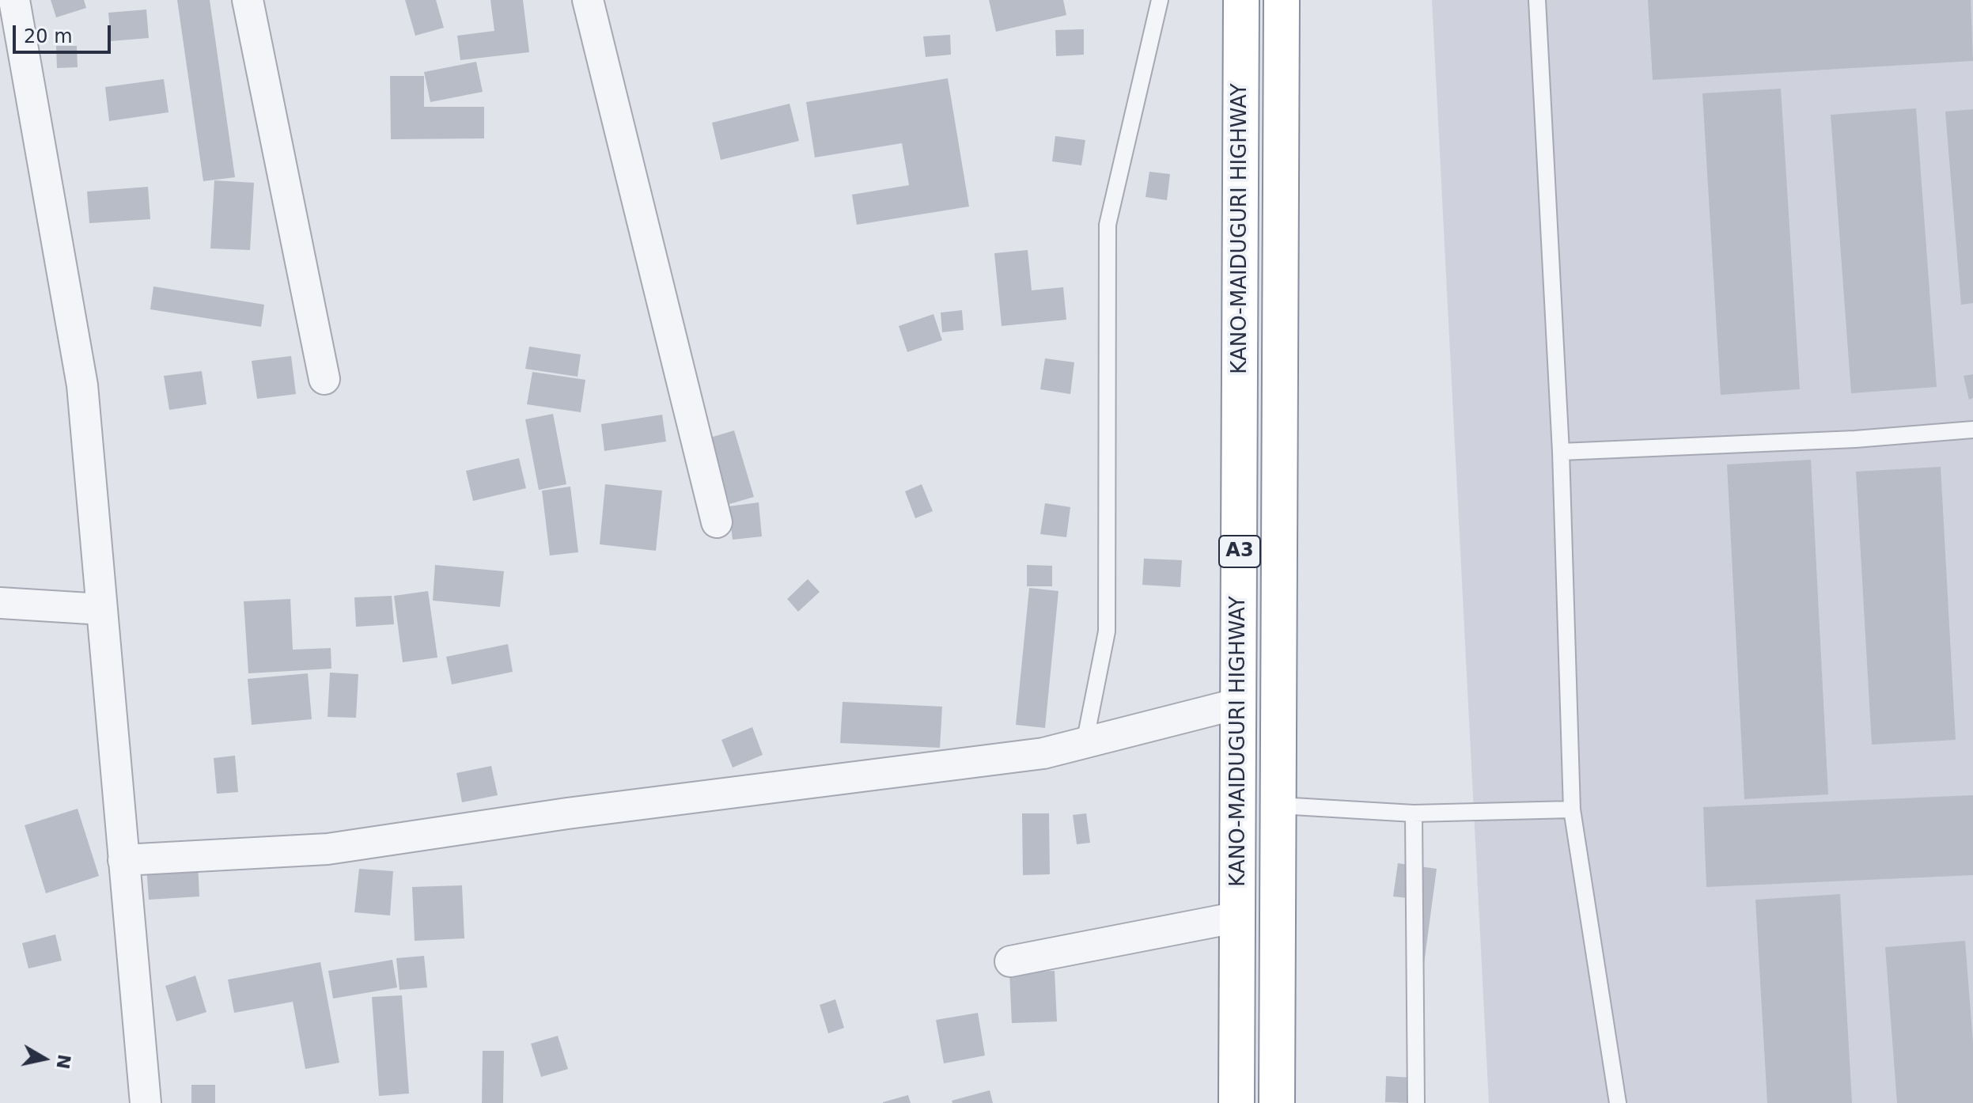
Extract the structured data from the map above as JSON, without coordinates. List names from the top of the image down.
{
  "streets": {
    "highway": ["KANO-MAIDUGURI HIGHWAY", "A3"]
  },
  "scale_bar": "20 m",
  "north": "right"
}
